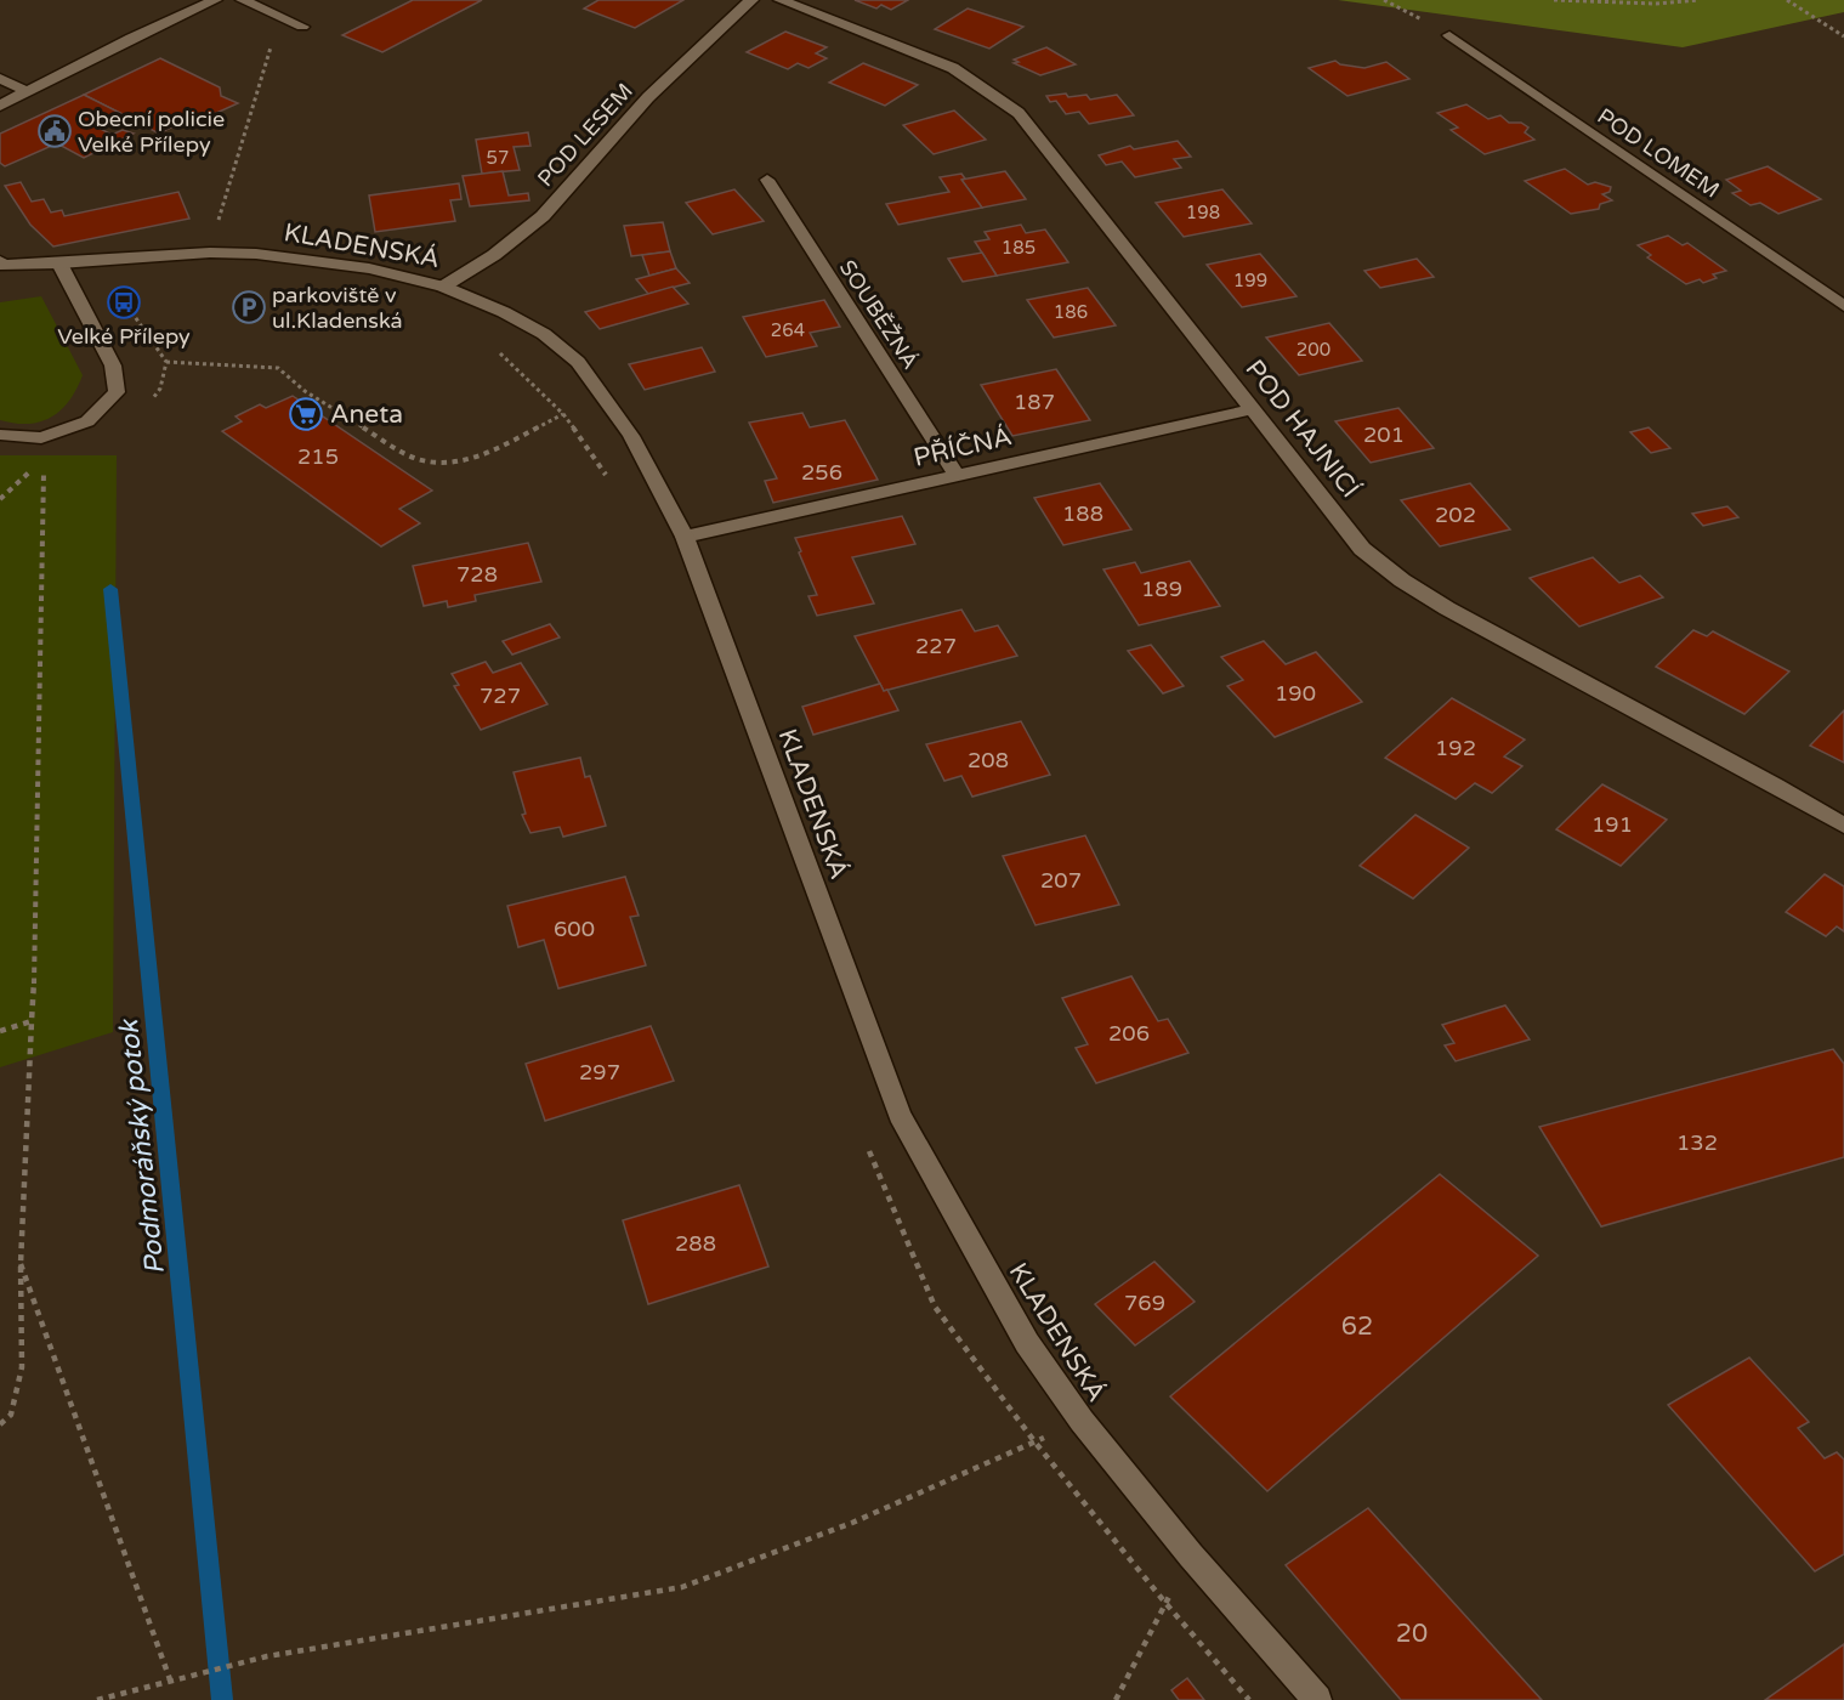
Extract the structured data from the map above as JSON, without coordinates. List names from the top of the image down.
{
  "streets": {
    "street": [
      "POD LESEM",
      "POD LOMEM",
      "KLADENSKÁ",
      "SOUBĚŽNÁ",
      "POD HAJNICÍ",
      "PŘÍČNÁ"
    ]
  },
  "crossings": [
    ["POD LESEM", "KLADENSKÁ"],
    ["KLADENSKÁ", "PŘÍČNÁ"],
    ["SOUBĚŽNÁ", "PŘÍČNÁ"],
    ["POD HAJNICÍ", "PŘÍČNÁ"]
  ],
  "water": ["Podmoráňský potok"],
  "places": {
    "public building": ["Obecní policie Velké Přílepy"],
    "bus stop": ["Velké Přílepy"],
    "parking": ["parkoviště v ul.Kladenská"],
    "supermarket": ["Aneta"]
  },
  "house_numbers": [
    "57",
    "198",
    "185",
    "199",
    "186",
    "264",
    "200",
    "187",
    "201",
    "215",
    "256",
    "188",
    "202",
    "728",
    "189",
    "227",
    "190",
    "727",
    "192",
    "208",
    "191",
    "207",
    "600",
    "206",
    "297",
    "132",
    "288",
    "769",
    "62",
    "20"
  ]
}
